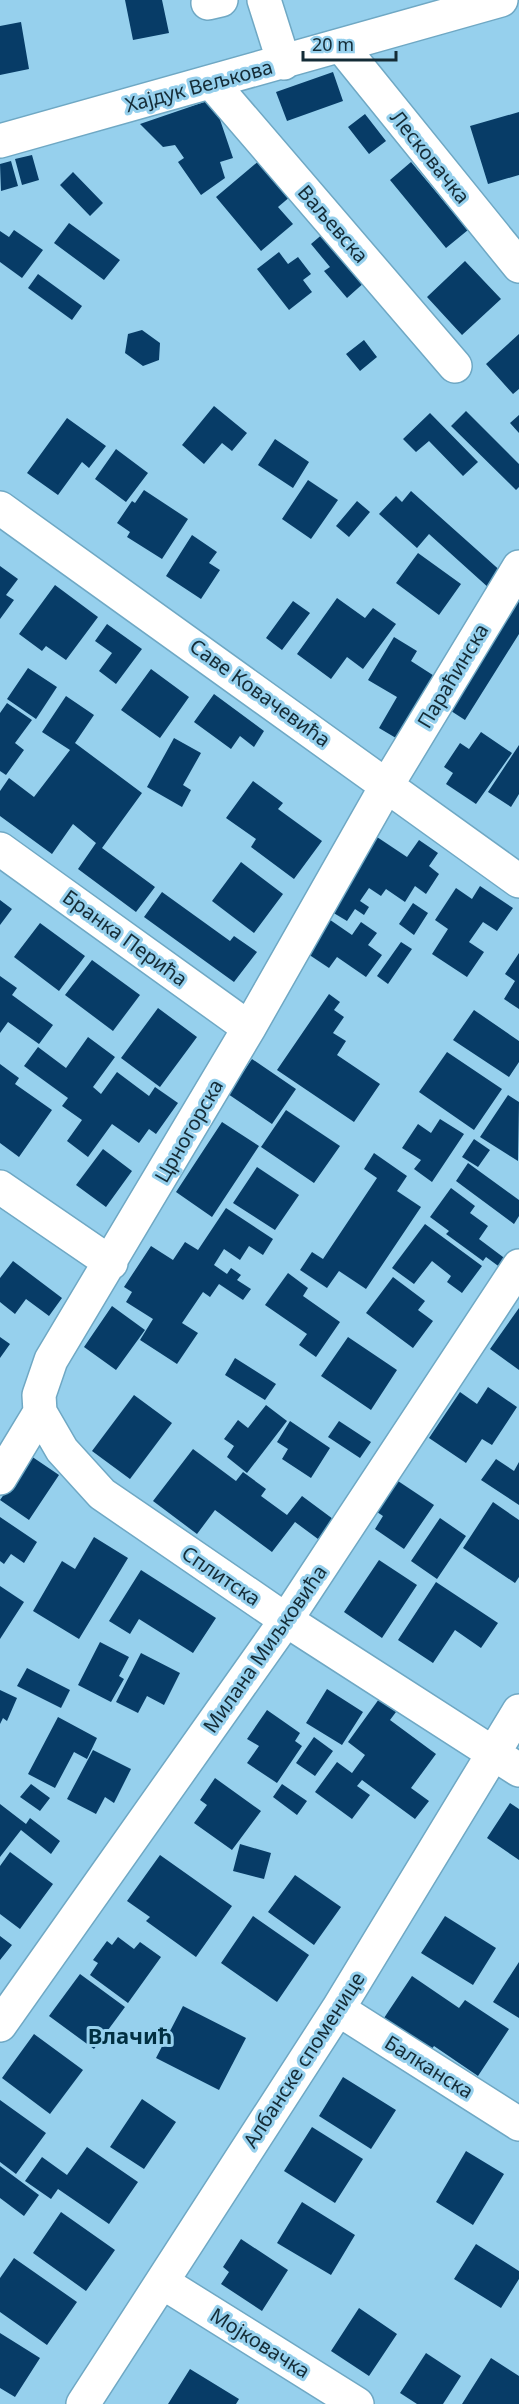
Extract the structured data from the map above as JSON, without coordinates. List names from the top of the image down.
{
  "streets": {
    "street": [
      "Хајдук Вељкова",
      "Лесковачка",
      "Ваљевска",
      "Параћинска",
      "Саве Ковачевића",
      "Бранка Перића",
      "Црногорска",
      "Сплитска",
      "Милана Миљковића",
      "Албанске споменице",
      "Балканска",
      "Мојковачка"
    ]
  },
  "crossings": [
    ["Хајдук Вељкова", "Лесковачка"],
    ["Хајдук Вељкова", "Ваљевска"],
    ["Параћинска", "Саве Ковачевића"],
    ["Параћинска", "Црногорска"],
    ["Саве Ковачевића", "Црногорска"],
    ["Бранка Перића", "Црногорска"],
    ["Црногорска", "Сплитска"],
    ["Сплитска", "Милана Миљковића"],
    ["Сплитска", "Албанске споменице"],
    ["Албанске споменице", "Балканска"],
    ["Албанске споменице", "Мојковачка"]
  ],
  "districts": ["Влачић"],
  "scale_bar": "20 m"
}
